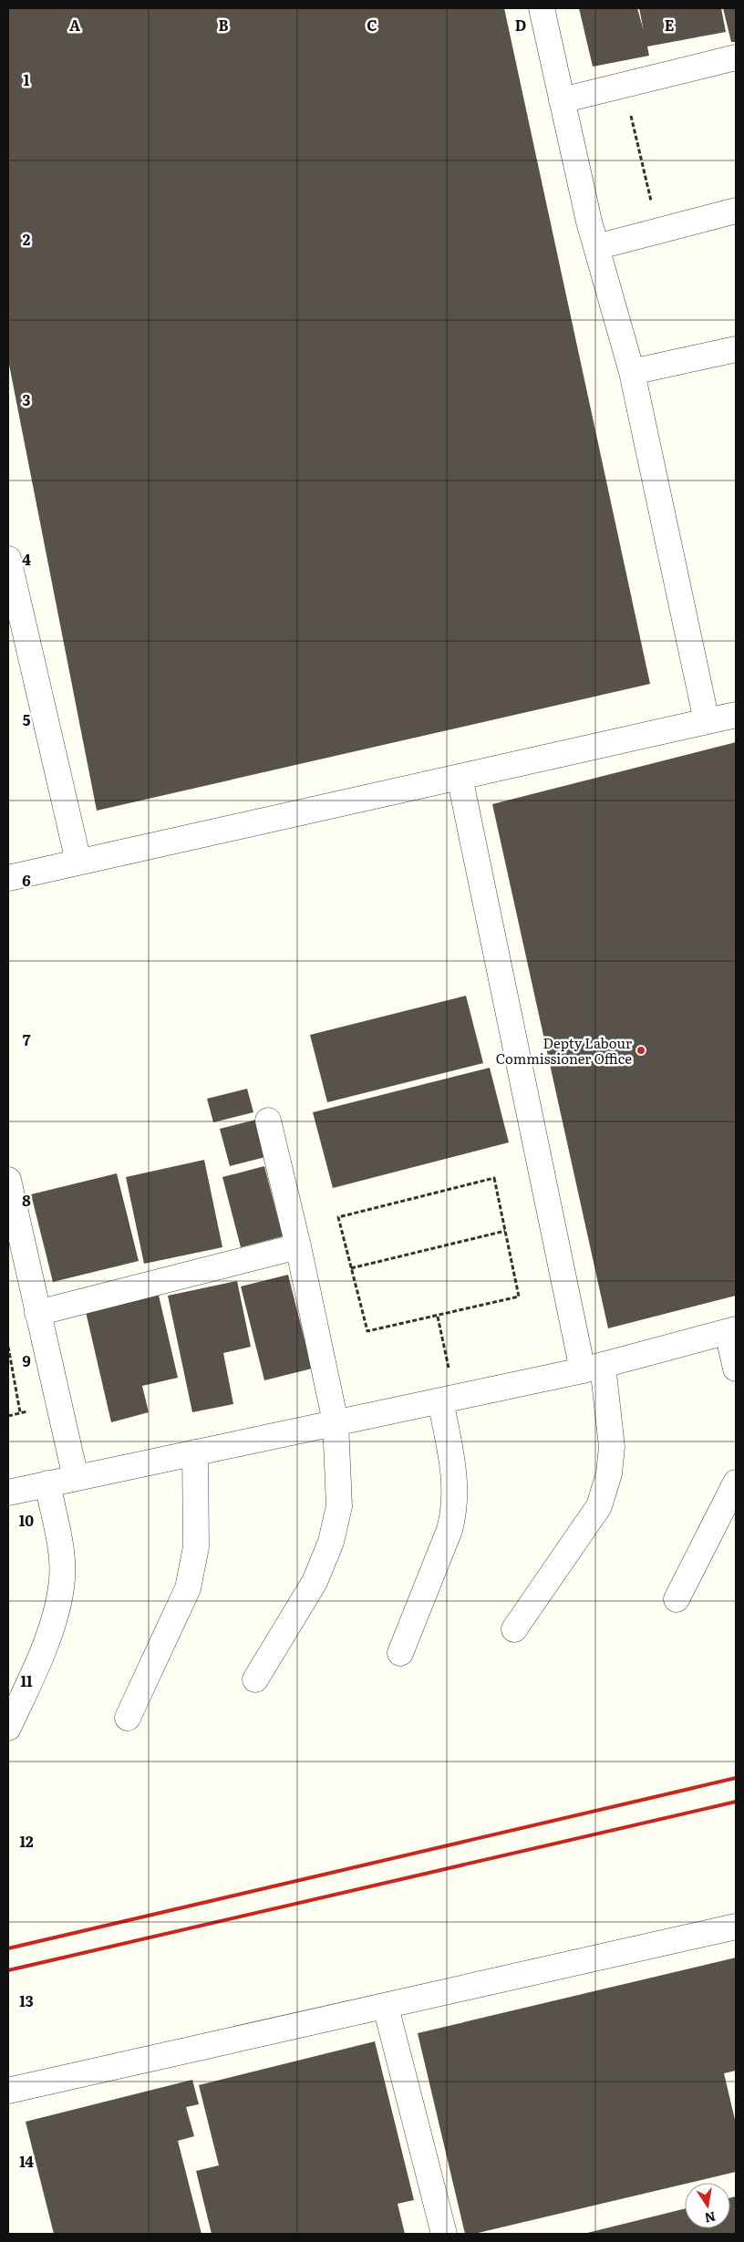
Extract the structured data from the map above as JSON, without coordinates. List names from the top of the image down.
{
  "places": ["Depty Labour Commissioner Office"],
  "north": "bottom",
  "grid": {
    "columns": [
      "A",
      "B",
      "C",
      "D",
      "E"
    ],
    "rows": [
      "1",
      "2",
      "3",
      "4",
      "5",
      "6",
      "7",
      "8",
      "9",
      "10",
      "11",
      "12",
      "13",
      "14"
    ]
  }
}
